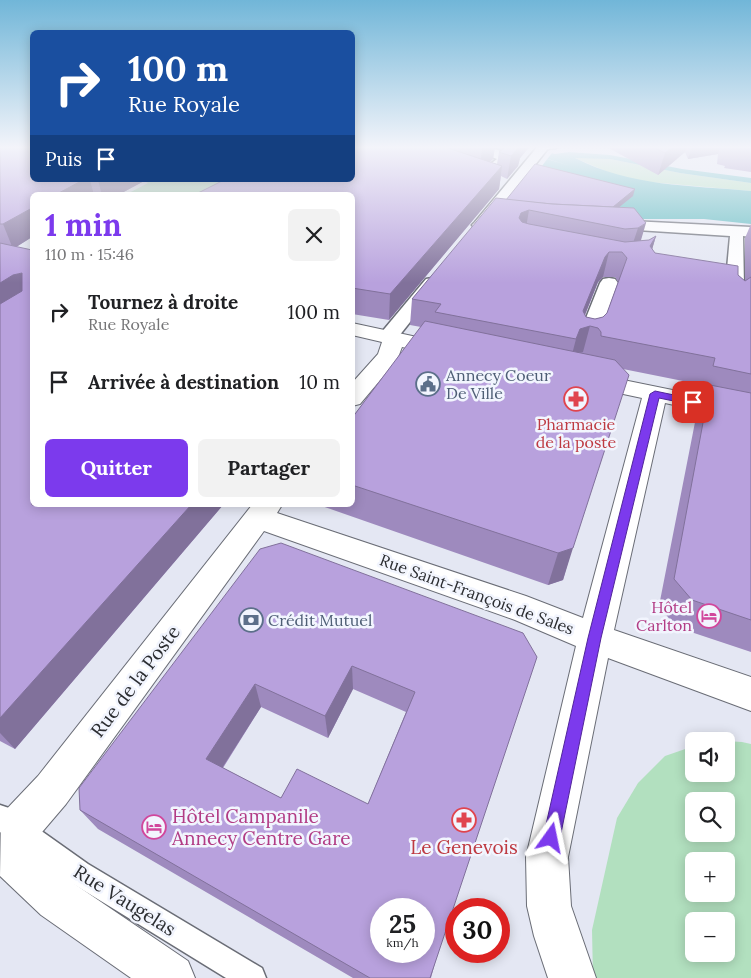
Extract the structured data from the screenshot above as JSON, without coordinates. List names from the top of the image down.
{
  "streets": {
    "street": ["Rue Saint-François de Sales", "Rue de la Poste", "Rue Vaugelas"]
  },
  "crossings": [
    ["Rue Saint-François de Sales", "Rue de la Poste"],
    ["Rue de la Poste", "Rue Vaugelas"]
  ],
  "places": {
    "public building": ["Annecy Coeur De Ville"],
    "pharmacy": ["Pharmacie de la poste", "Le Genevois"],
    "hotel": ["Hôtel Carlton", "Hôtel Campanile Annecy Centre Gare"],
    "bank": ["Crédit Mutuel"]
  },
  "page": {
    "turn": ["100 m", "Rue Royale"],
    "then": "Puis",
    "heading": ["1 min", "110 m · 15:46"],
    "list": [
      {
        "name": "Tournez à droite",
        "note": "Rue Royale",
        "value": "100 m"
      },
      {
        "name": "Arrivée à destination",
        "value": "10 m"
      }
    ],
    "buttons": ["Quitter", "Partager"],
    "map_buttons": ["+", "−"],
    "speed": "25 km/h",
    "limit": "30"
  }
}
